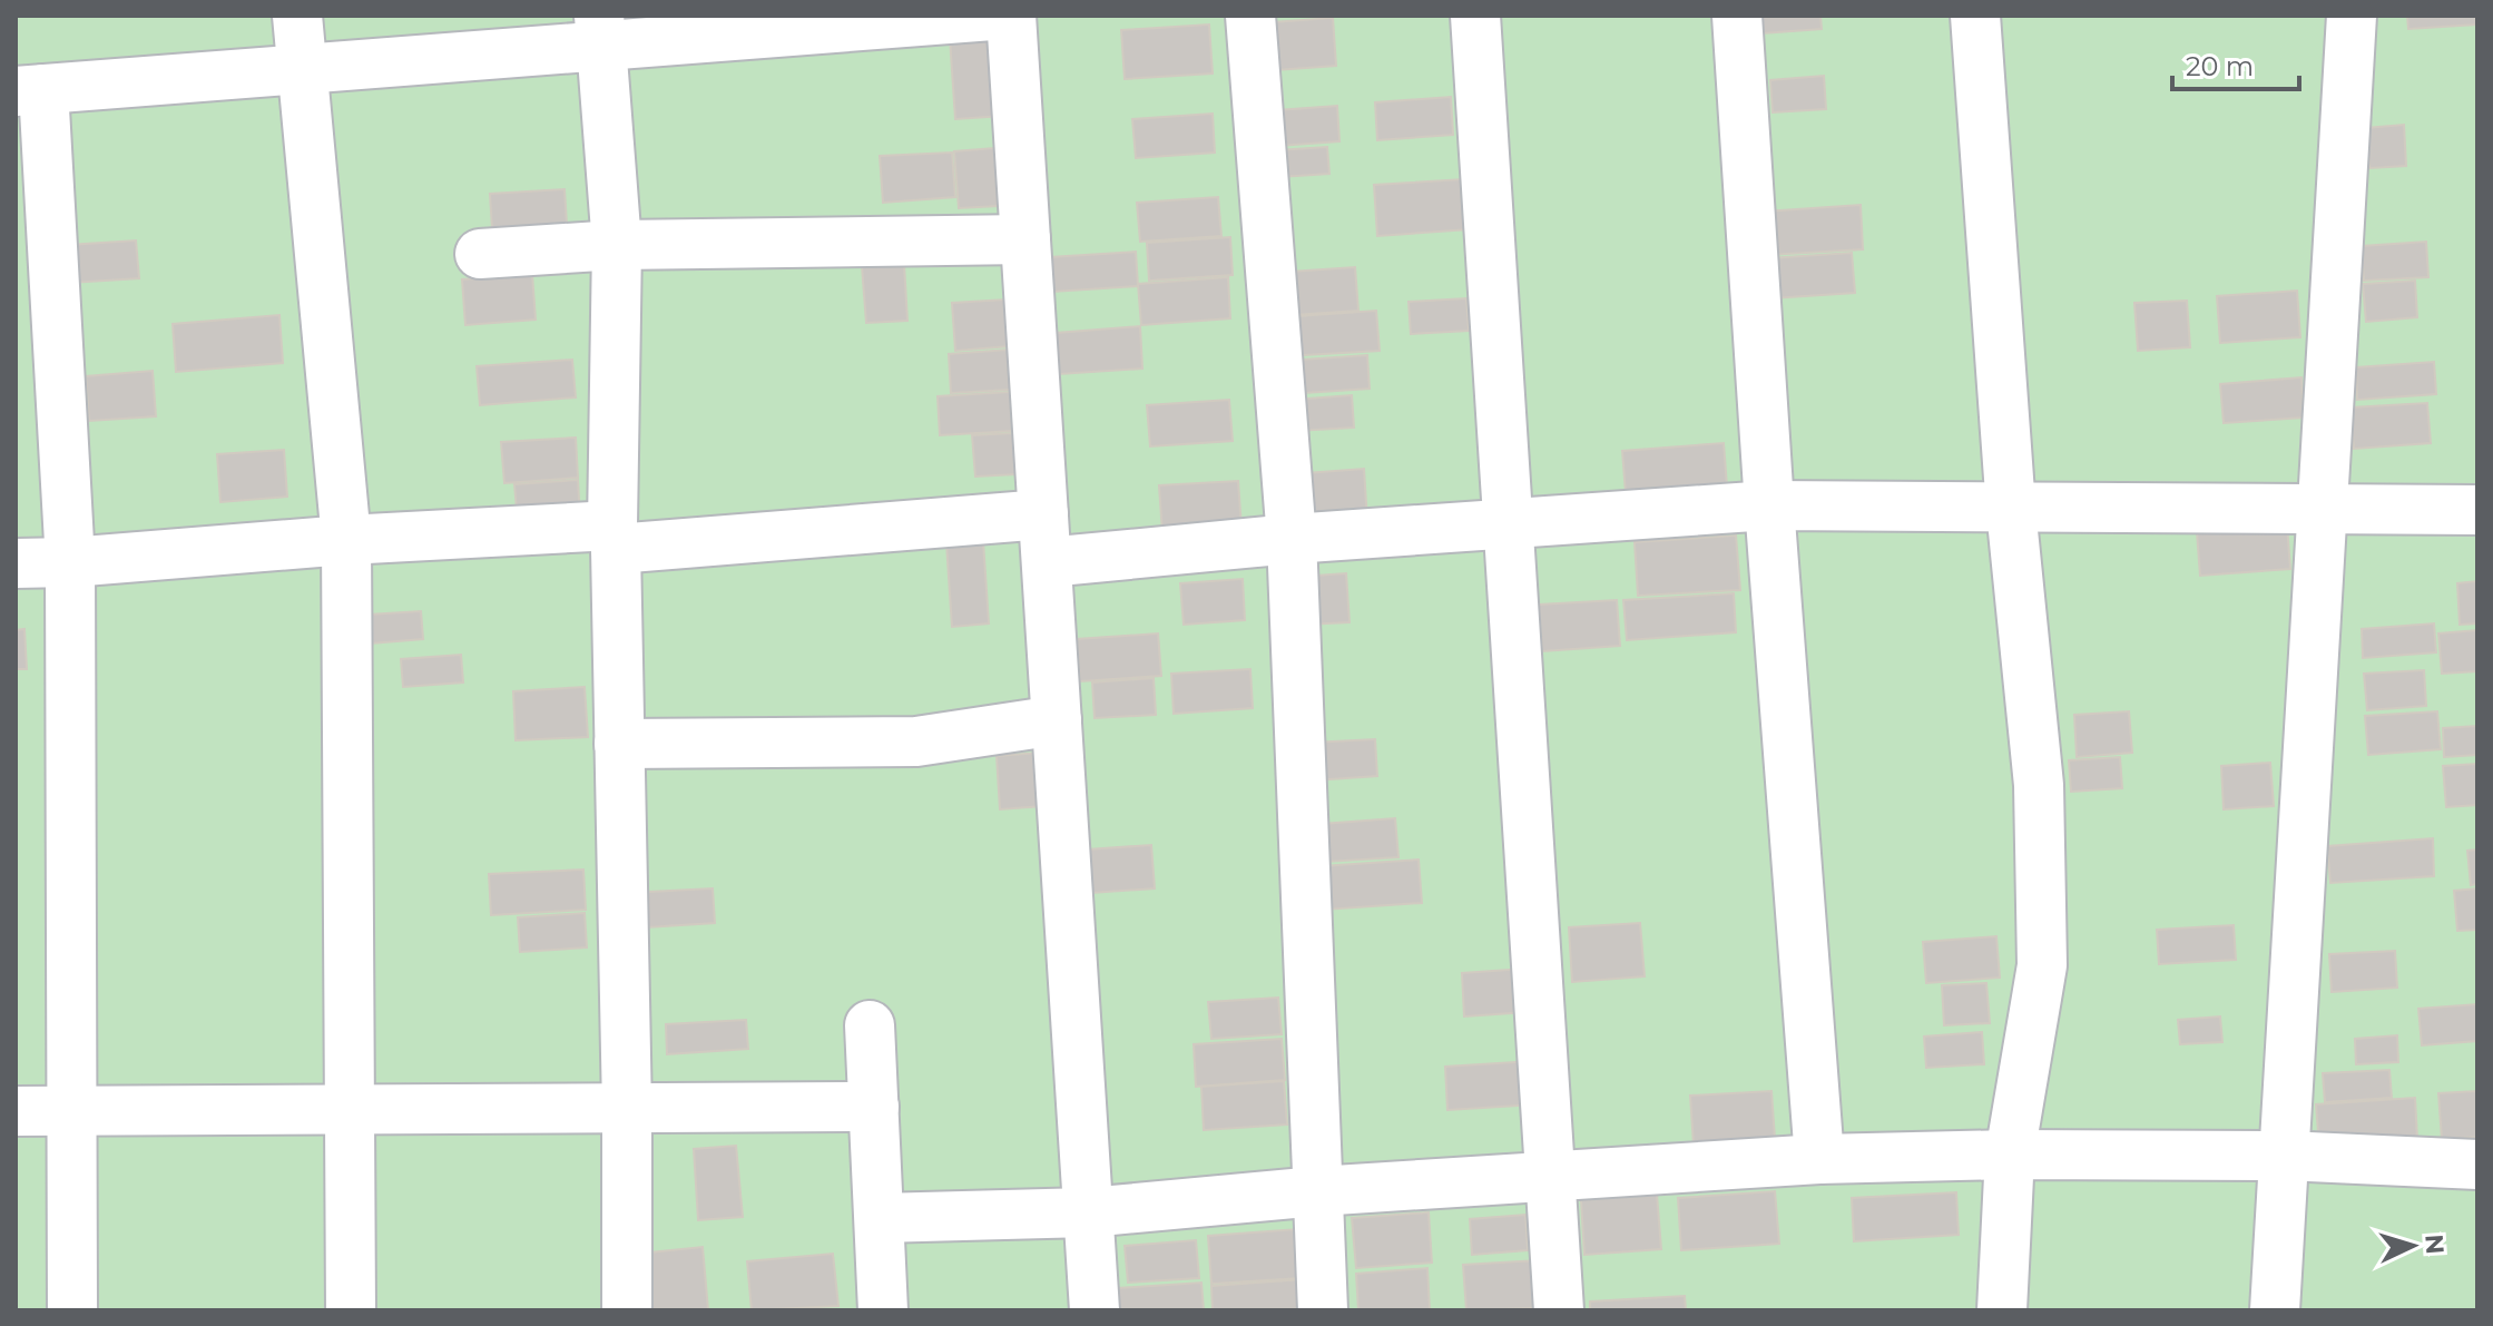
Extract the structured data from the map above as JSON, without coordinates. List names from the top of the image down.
{
  "scale_bar": "20 m",
  "north": "right"
}
